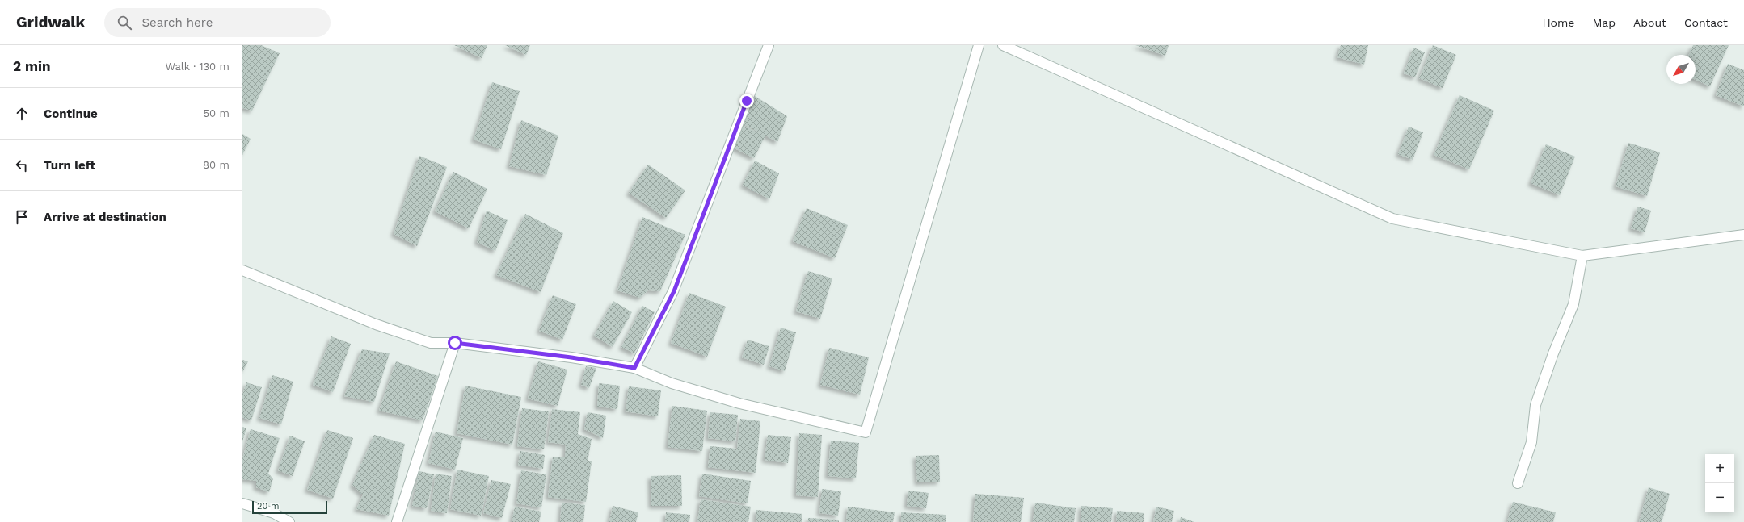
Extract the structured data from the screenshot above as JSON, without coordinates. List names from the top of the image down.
{
  "scale_bar": "20 m",
  "north": "bottom left",
  "page": {
    "header": "Gridwalk",
    "search": "Search here",
    "nav": [
      "Home",
      "Map",
      "About",
      "Contact"
    ],
    "heading": ["2 min", "Walk · 130 m"],
    "list": [
      ["Continue", "50 m"],
      ["Turn left", "80 m"],
      "Arrive at destination"
    ],
    "map_buttons": ["+", "−"],
    "scale": "20 m"
  }
}
